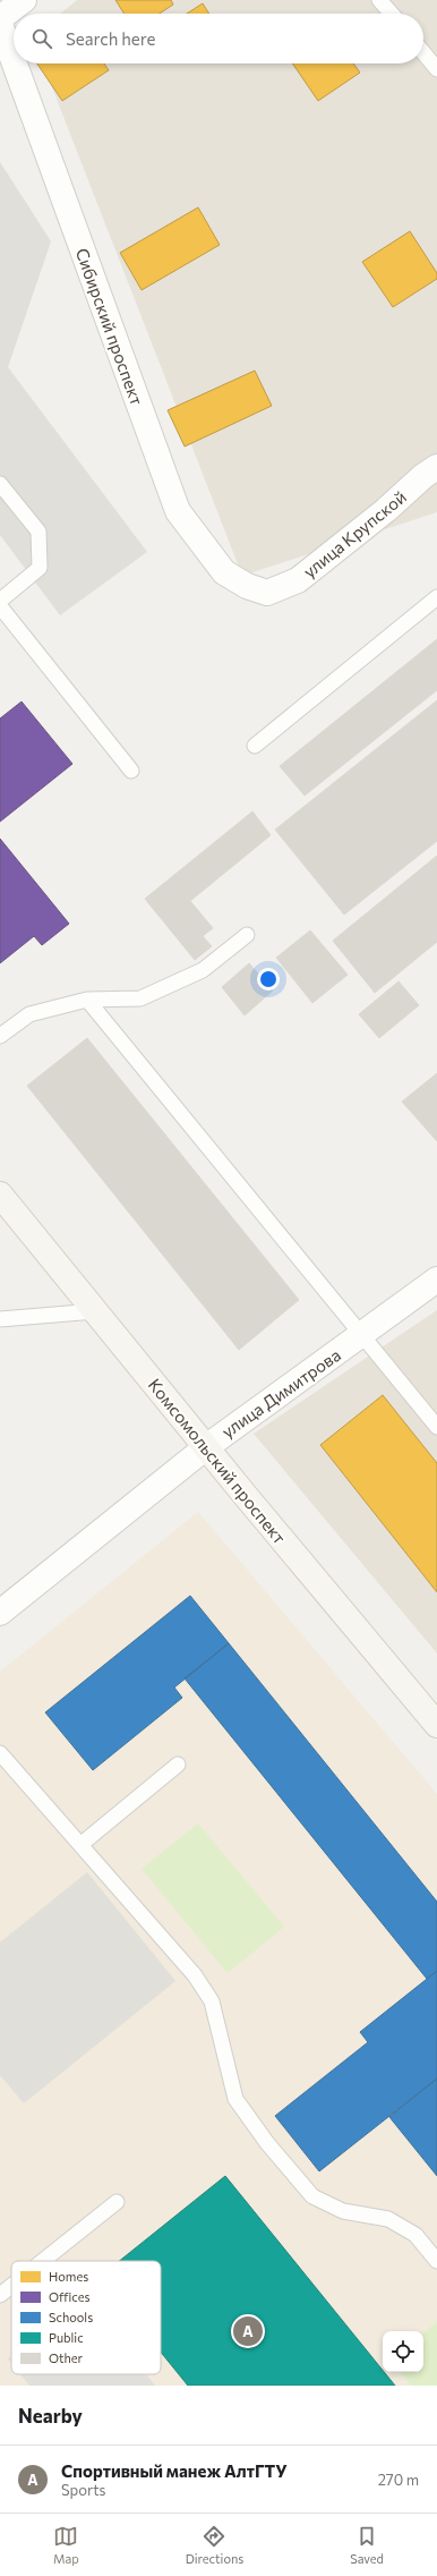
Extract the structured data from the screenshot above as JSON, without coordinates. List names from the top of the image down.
{
  "streets": {
    "main road": ["Комсомольский проспект"],
    "street": ["Сибирский проспект", "улица Крупской", "улица Димитрова"]
  },
  "crossings": [
    ["Сибирский проспект", "улица Крупской"],
    ["улица Димитрова", "Комсомольский проспект"]
  ],
  "legend": [
    "Homes",
    "Offices",
    "Schools",
    "Public",
    "Other"
  ],
  "page": {
    "search": "Search here",
    "pins": "A",
    "heading": "Nearby",
    "list": [
      {
        "mark": "A",
        "name": "Спортивный манеж АлтГТУ",
        "note": "Sports",
        "value": "270 m"
      }
    ],
    "nav": ["Map", "Directions", "Saved"]
  }
}
